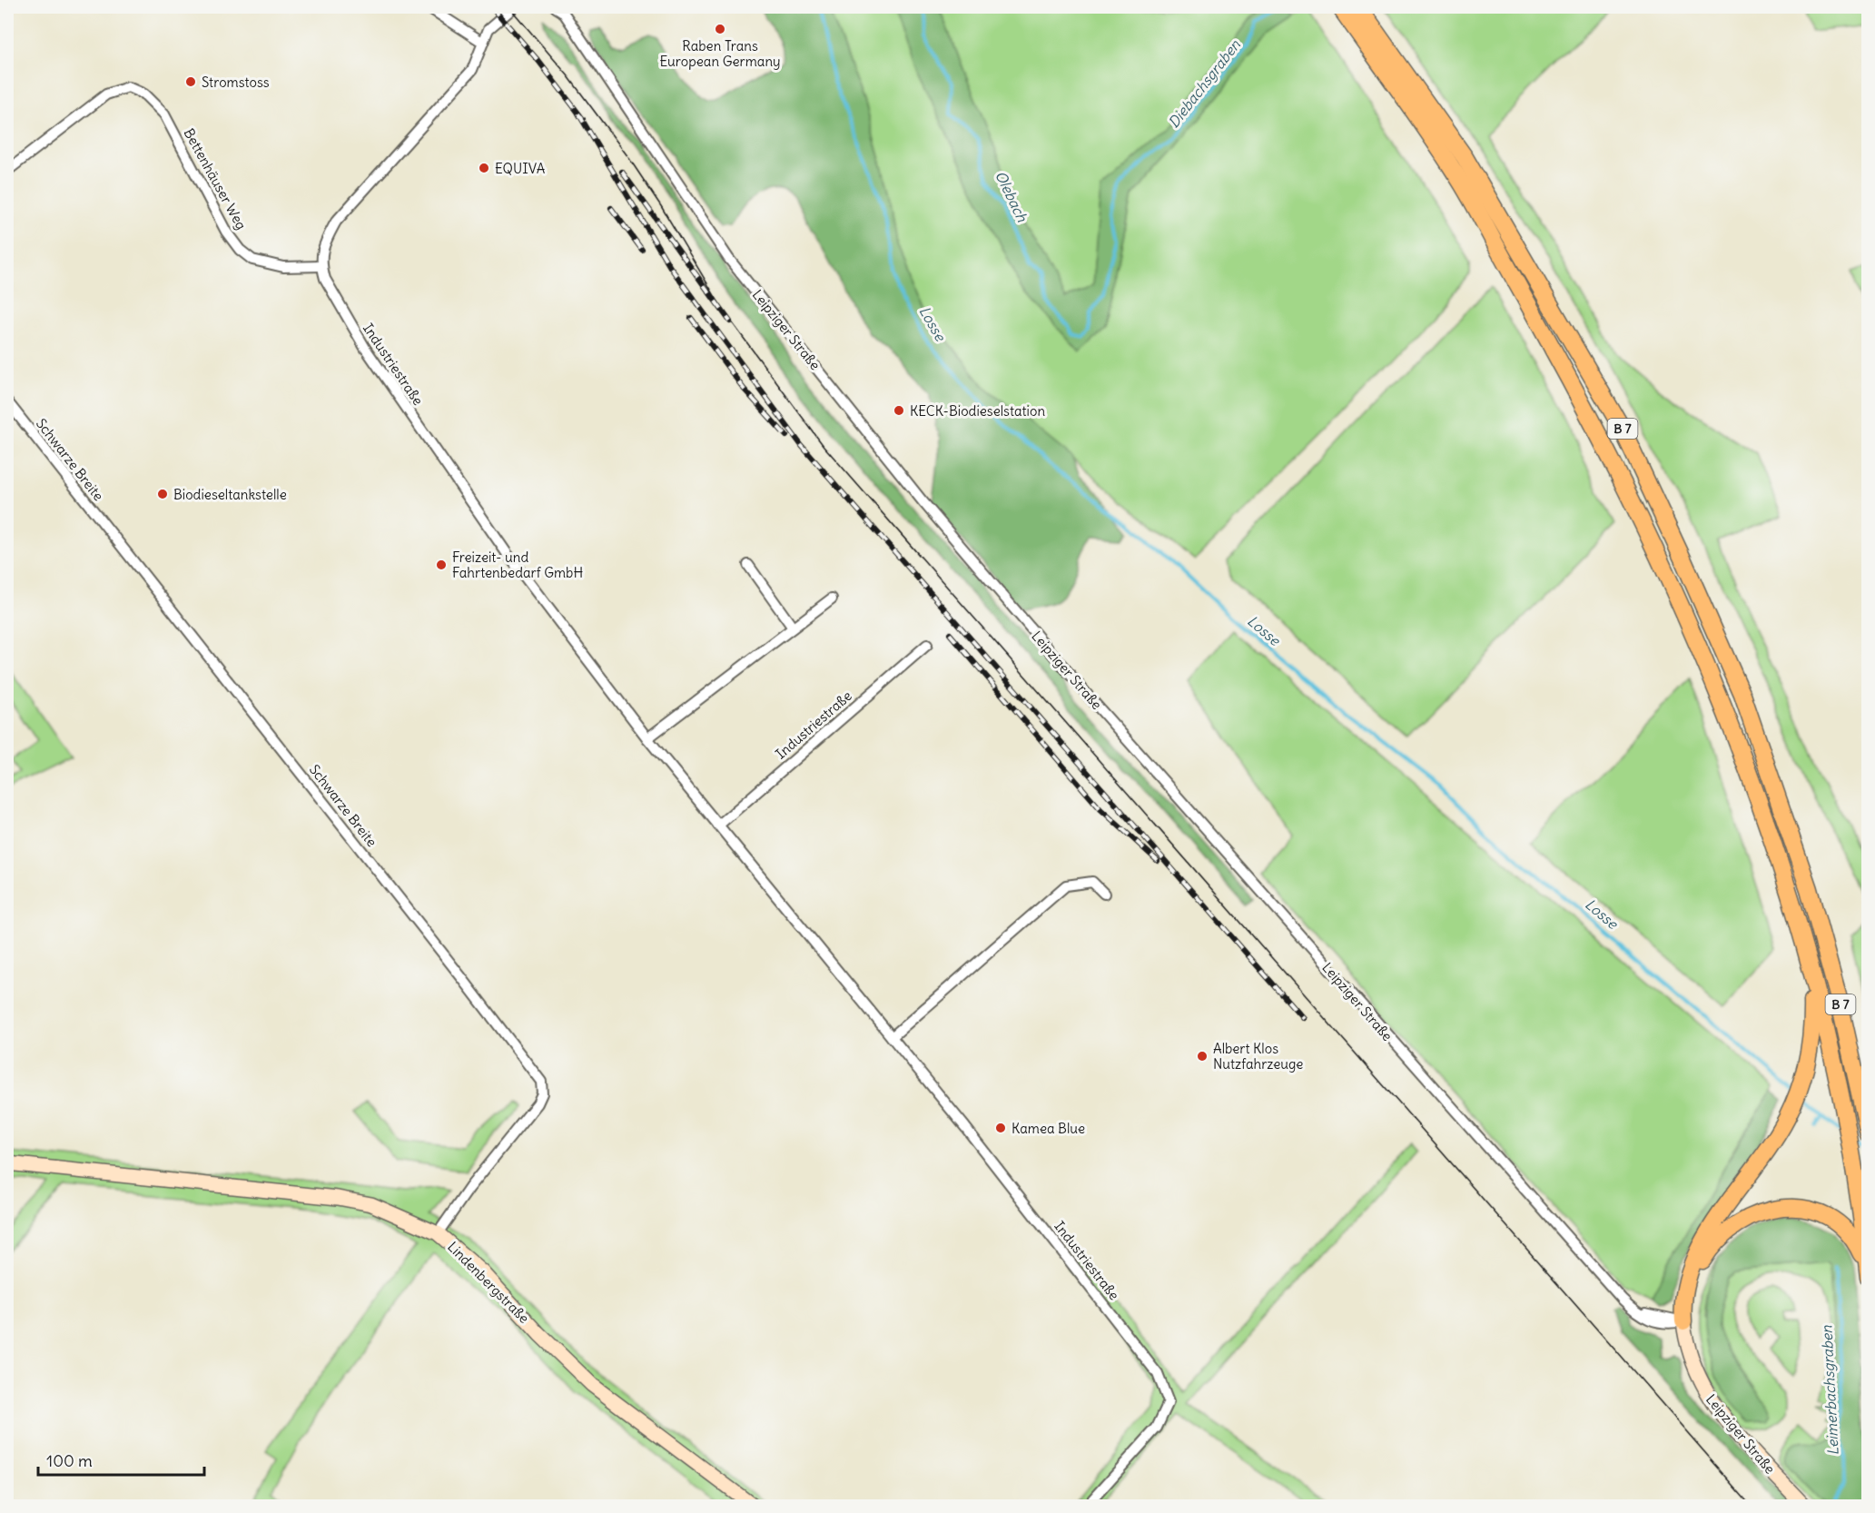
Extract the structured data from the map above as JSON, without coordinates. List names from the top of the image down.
{
  "streets": {
    "highway": ["B 7"],
    "main road": ["Leipziger Straße", "Lindenbergstraße"],
    "street": ["Bettenhäuser Weg", "Industriestraße", "Schwarze Breite"]
  },
  "crossings": [
    ["Bettenhäuser Weg", "Industriestraße"],
    ["Schwarze Breite", "Lindenbergstraße"]
  ],
  "water": [
    "Diebachsgraben",
    "Olebach",
    "Losse",
    "Leimerbachsgraben"
  ],
  "places": [
    "Raben Trans European Germany",
    "Stromstoss",
    "EQUIVA",
    "KECK-Biodieselstation",
    "Biodieseltankstelle",
    "Freizeit- und Fahrtenbedarf GmbH",
    "Albert Klos Nutzfahrzeuge",
    "Kamea Blue"
  ],
  "scale_bar": "100 m"
}
